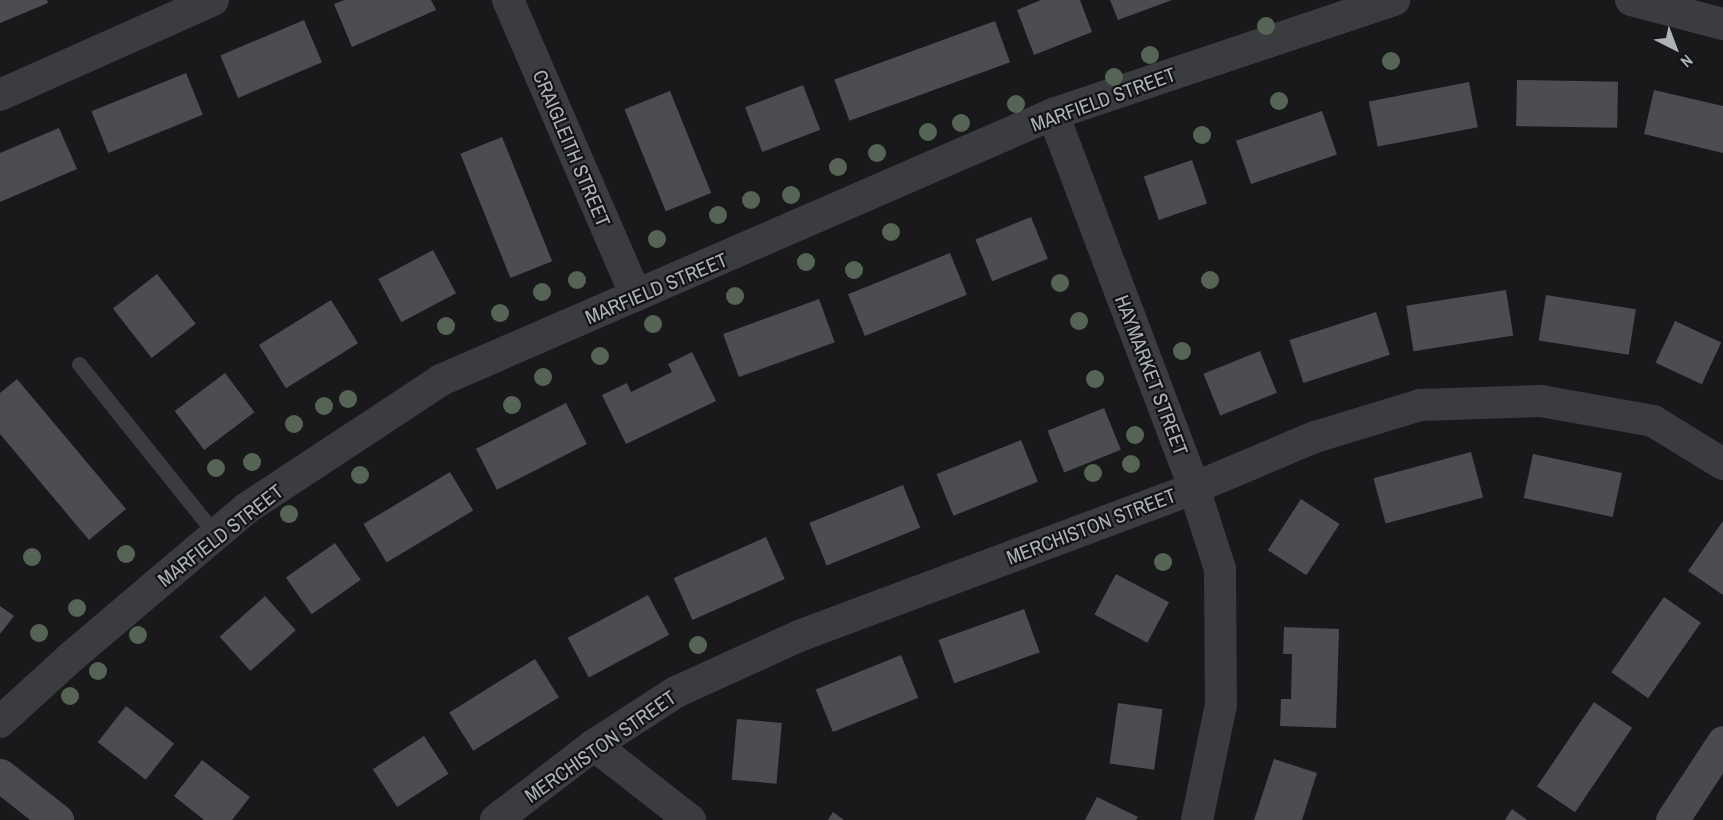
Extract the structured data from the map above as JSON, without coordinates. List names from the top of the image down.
{
  "streets": {
    "street": [
      "MARFIELD STREET",
      "CRAIGLEITH STREET",
      "HAYMARKET STREET",
      "MERCHISTON STREET"
    ]
  },
  "crossings": [
    ["MARFIELD STREET", "CRAIGLEITH STREET"],
    ["MARFIELD STREET", "HAYMARKET STREET"],
    ["HAYMARKET STREET", "MERCHISTON STREET"]
  ],
  "north": "bottom right"
}
